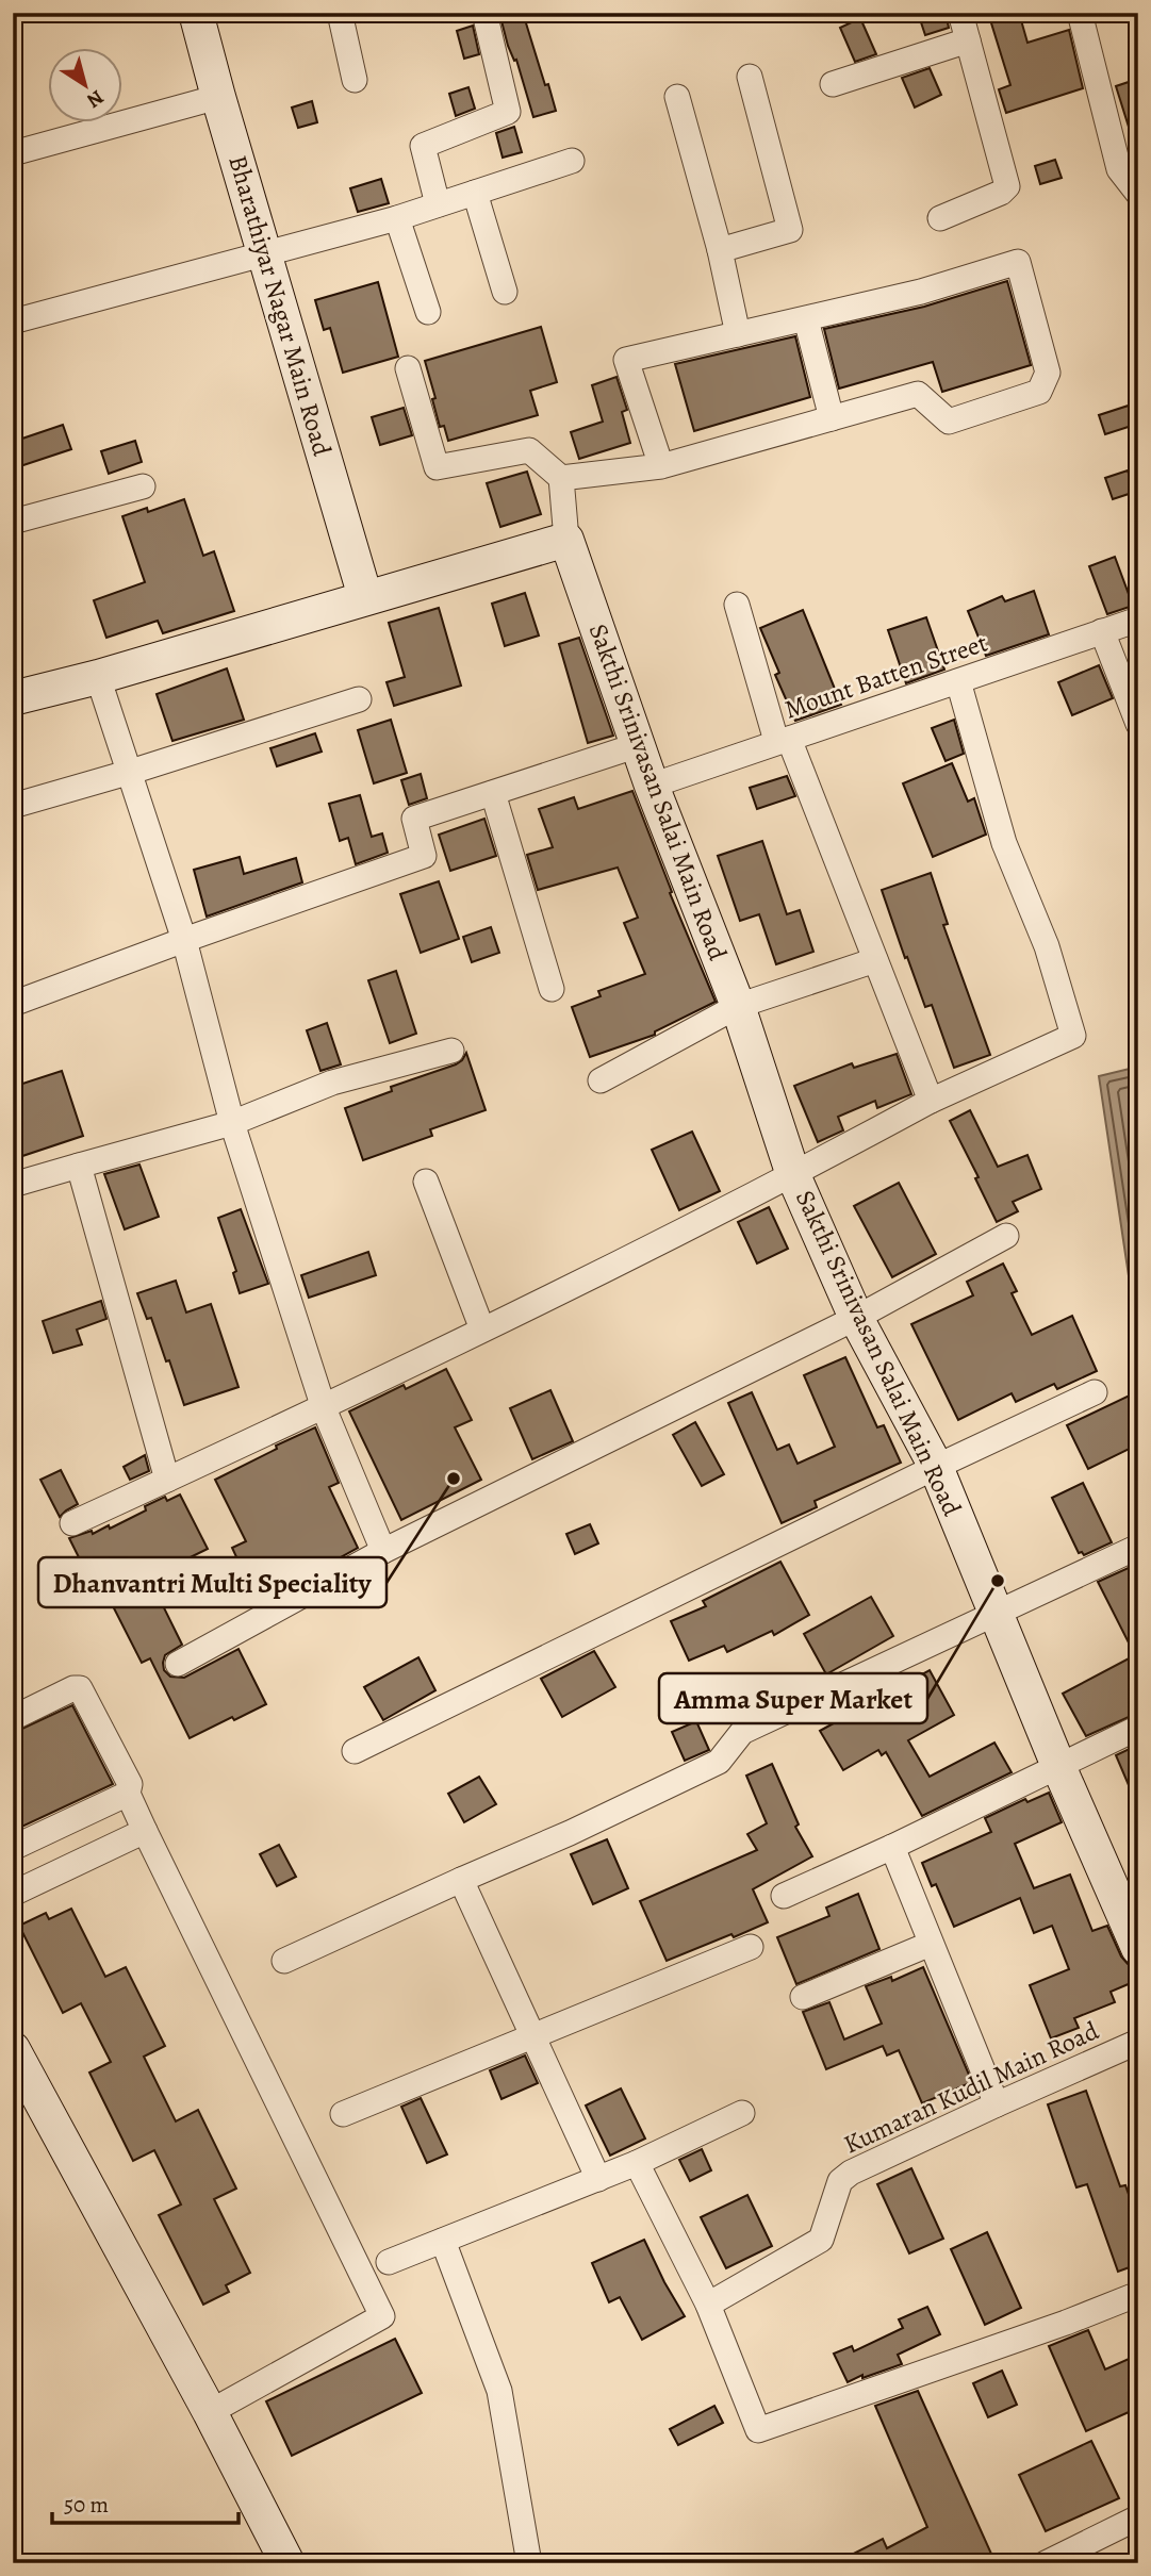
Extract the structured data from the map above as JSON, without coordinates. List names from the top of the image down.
{
  "streets": {
    "street": [
      "Bharathiyar Nagar Main Road",
      "Mount Batten Street",
      "Sakthi Srinivasan Salai Main Road",
      "Kumaran Kudil Main Road"
    ]
  },
  "crossings": [
    ["Mount Batten Street", "Sakthi Srinivasan Salai Main Road"]
  ],
  "places": ["Dhanvantri Multi Speciality", "Amma Super Market"],
  "scale_bar": "50 m",
  "north": "bottom right"
}
